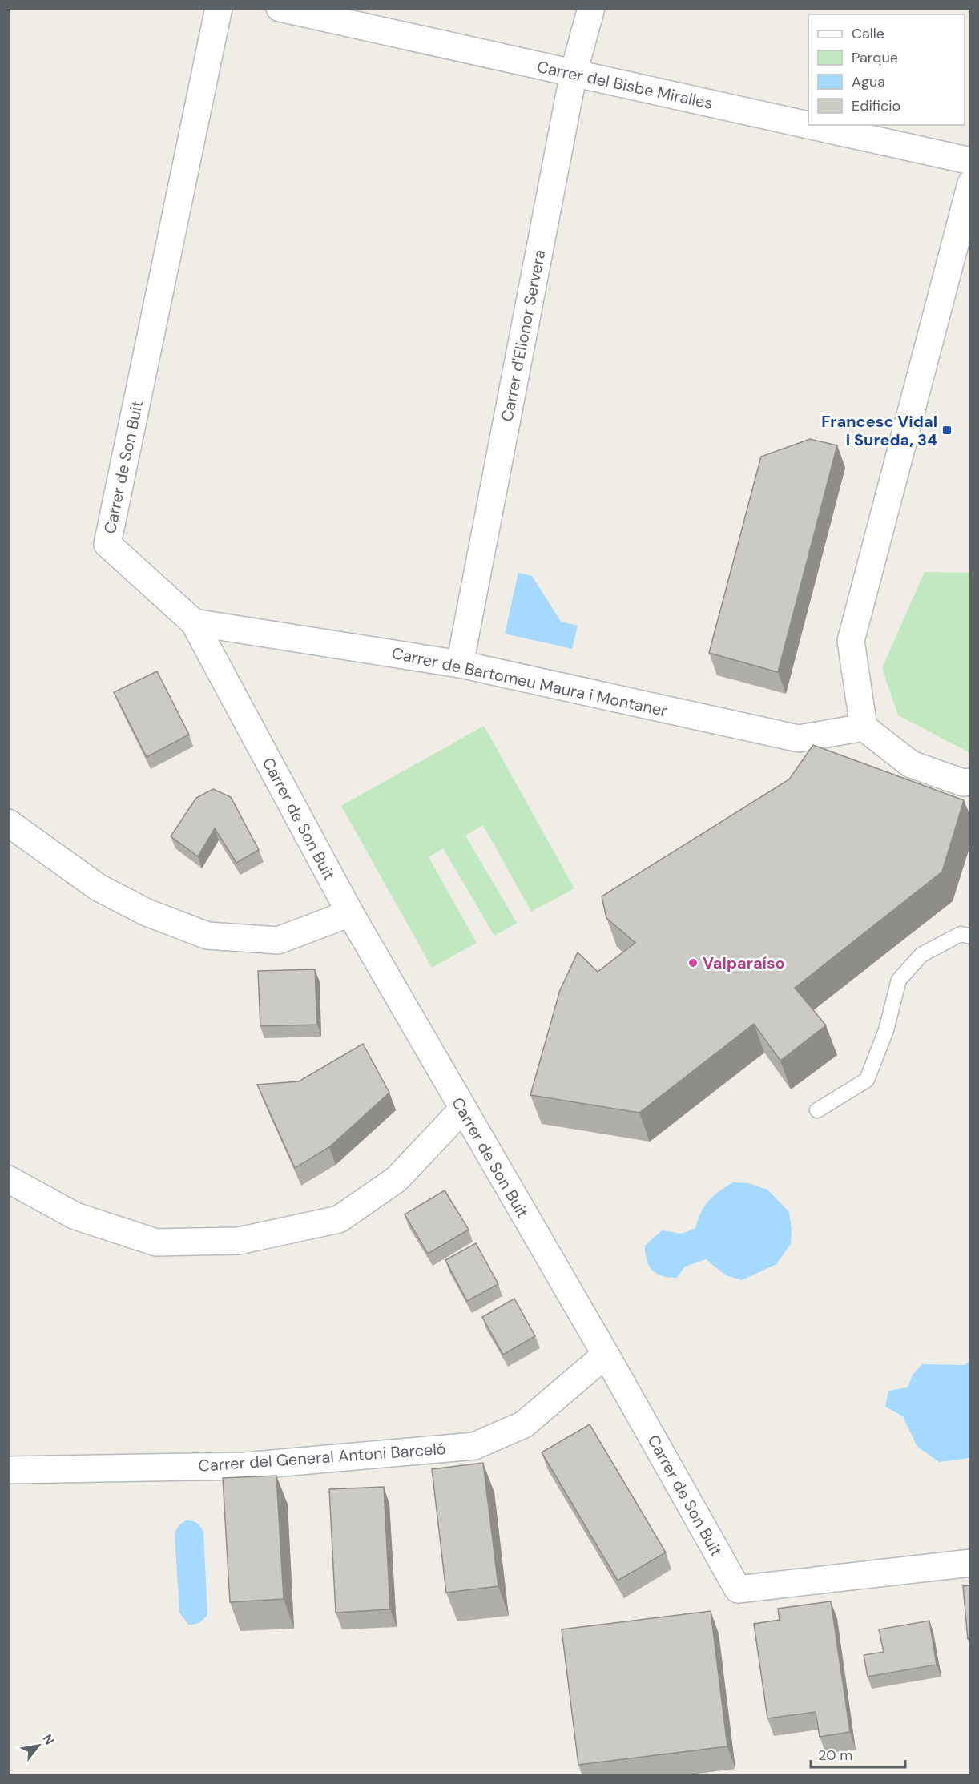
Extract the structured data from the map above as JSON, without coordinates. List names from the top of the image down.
{
  "streets": {
    "street": [
      "Carrer del Bisbe Miralles",
      "Carrer d'Elionor Servera",
      "Carrer de Son Buit",
      "Carrer de Bartomeu Maura i Montaner",
      "Carrer del General Antoni Barceló"
    ]
  },
  "crossings": [
    ["Carrer del Bisbe Miralles", "Carrer d'Elionor Servera"],
    ["Carrer d'Elionor Servera", "Carrer de Bartomeu Maura i Montaner"],
    ["Carrer de Son Buit", "Carrer de Bartomeu Maura i Montaner"],
    ["Carrer de Son Buit", "Carrer del General Antoni Barceló"]
  ],
  "places": {
    "transit": ["Francesc Vidal i Sureda, 34"],
    "other": ["Valparaíso"]
  },
  "legend": [
    "Calle",
    "Parque",
    "Agua",
    "Edificio"
  ],
  "scale_bar": "20 m",
  "north": "top right"
}
